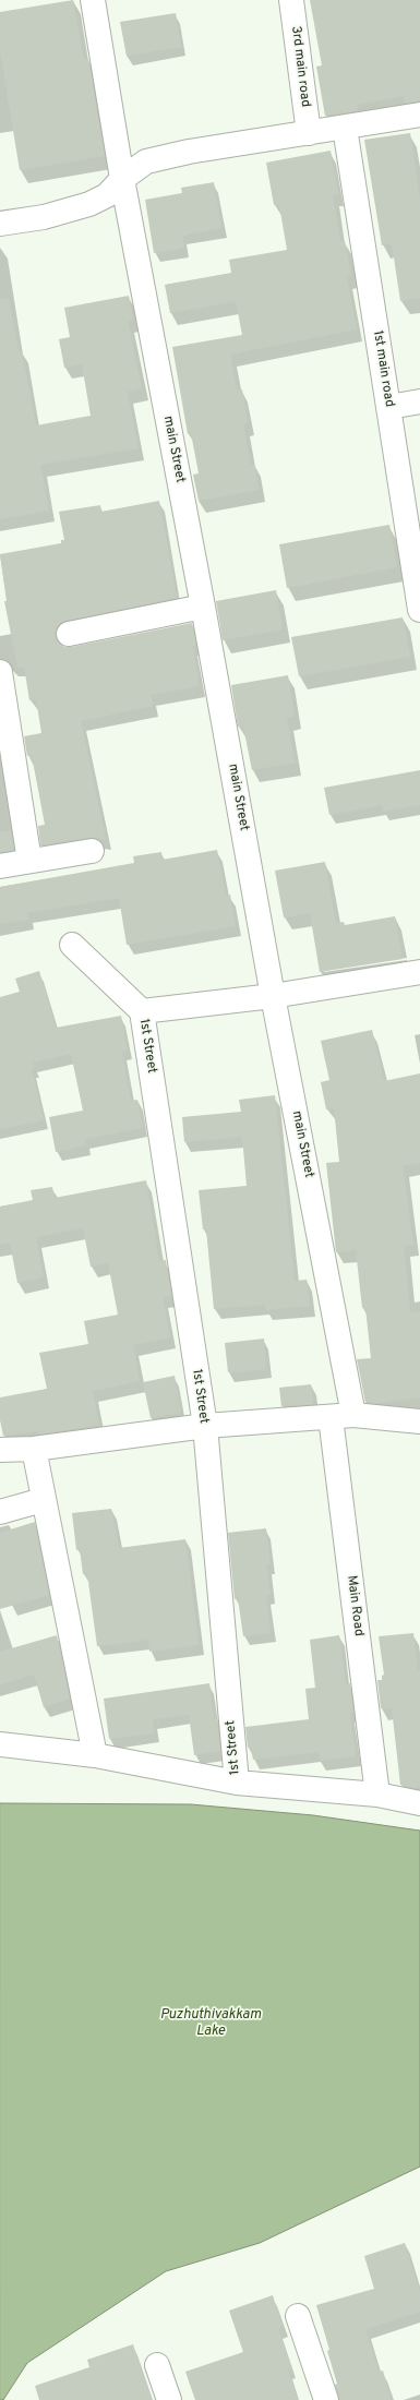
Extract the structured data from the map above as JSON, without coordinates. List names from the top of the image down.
{
  "streets": {
    "street": [
      "3rd main road",
      "1st main road",
      "main Street",
      "1st Street",
      "Main Road"
    ]
  },
  "water": ["Puzhuthivakkam Lake"]
}
